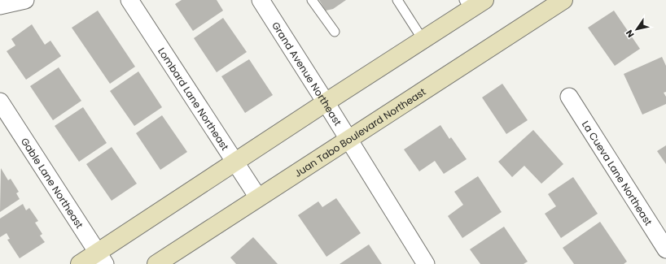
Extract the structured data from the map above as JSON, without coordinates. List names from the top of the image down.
{
  "streets": {
    "main road": ["Juan Tabo Boulevard Northeast"],
    "street": [
      "Grand Avenue Northeast",
      "Lombard Lane Northeast",
      "La Cueva Lane Northeast",
      "Gable Lane Northeast"
    ]
  },
  "crossings": [
    ["Grand Avenue Northeast", "Juan Tabo Boulevard Northeast"],
    ["Lombard Lane Northeast", "Juan Tabo Boulevard Northeast"]
  ],
  "north": "bottom left"
}
